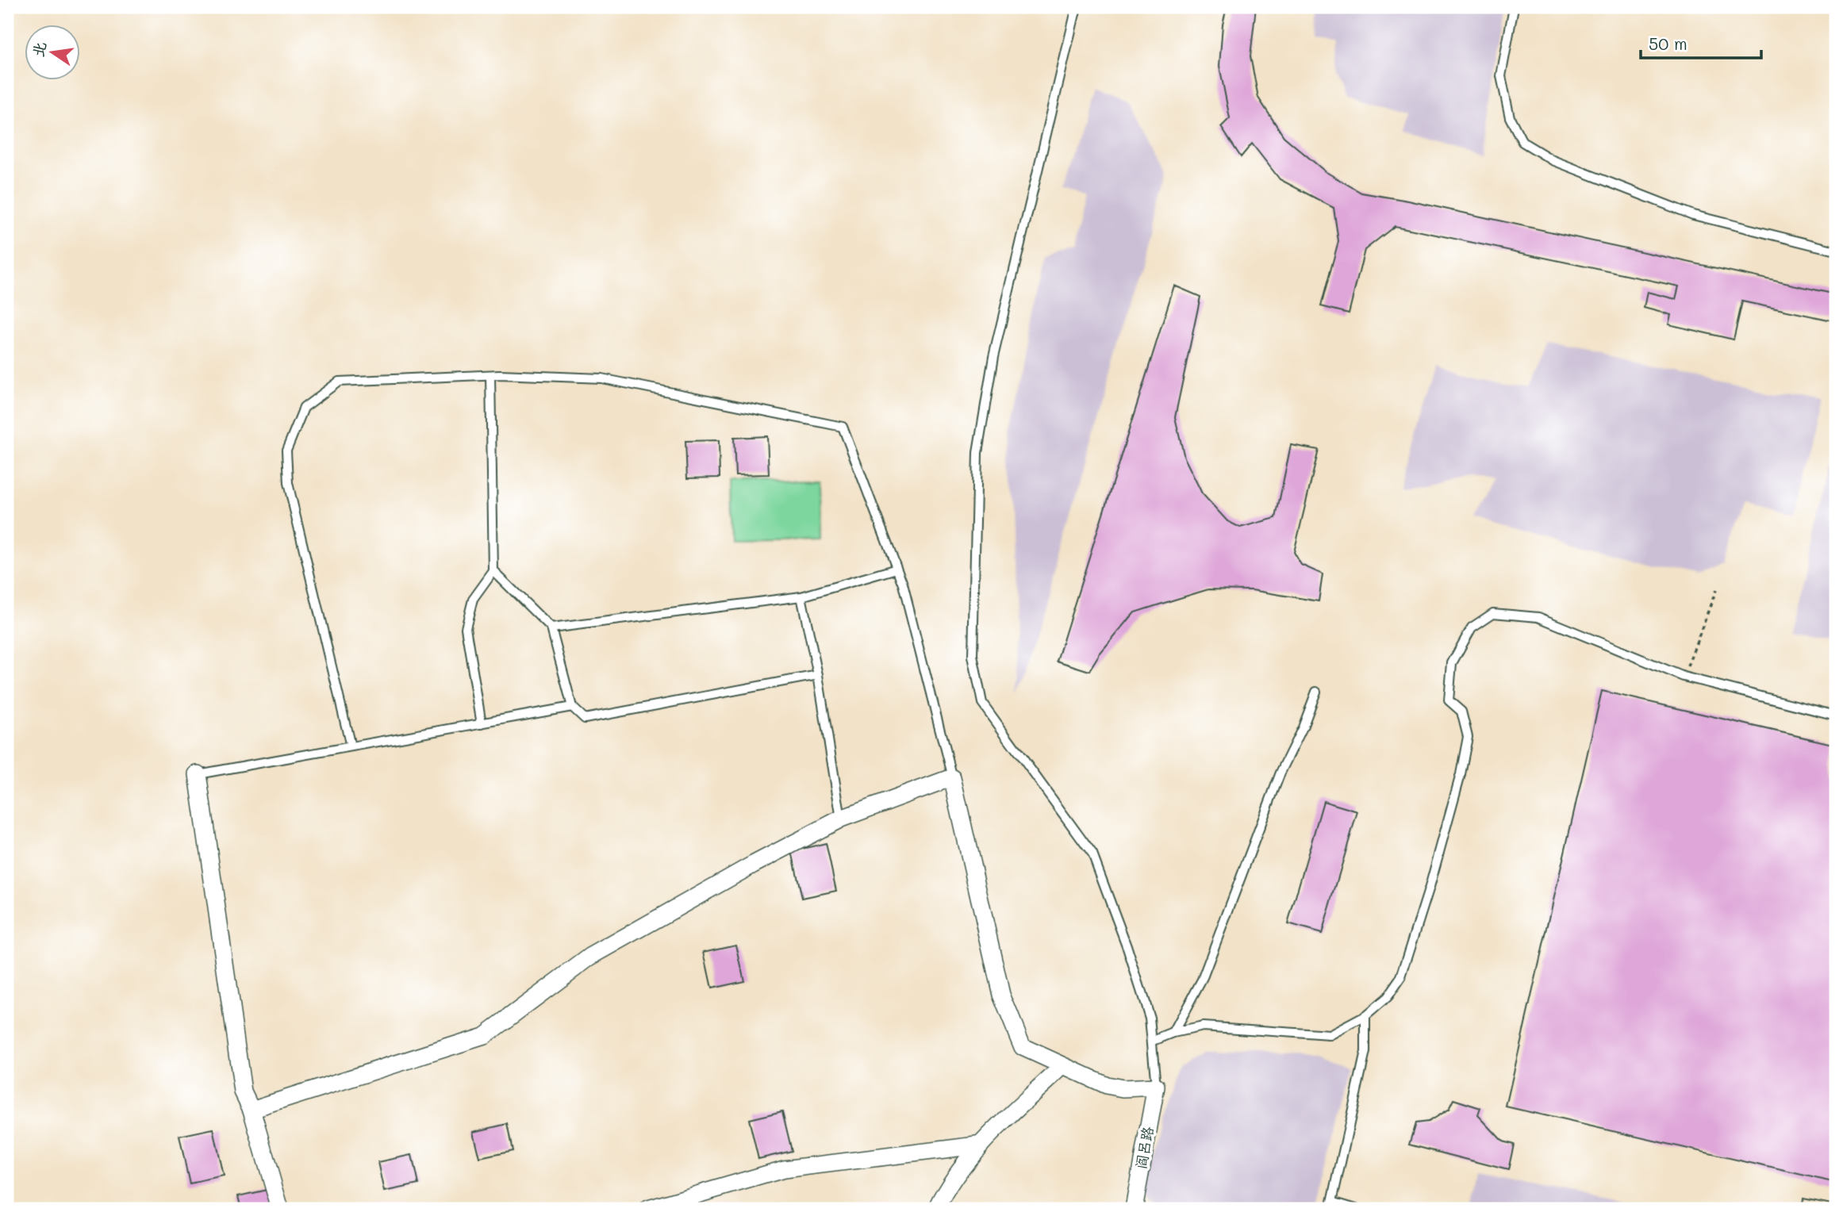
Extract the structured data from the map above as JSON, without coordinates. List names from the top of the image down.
{
  "streets": {
    "street": ["阎吕路"]
  },
  "scale_bar": "50 m",
  "north": "left"
}
